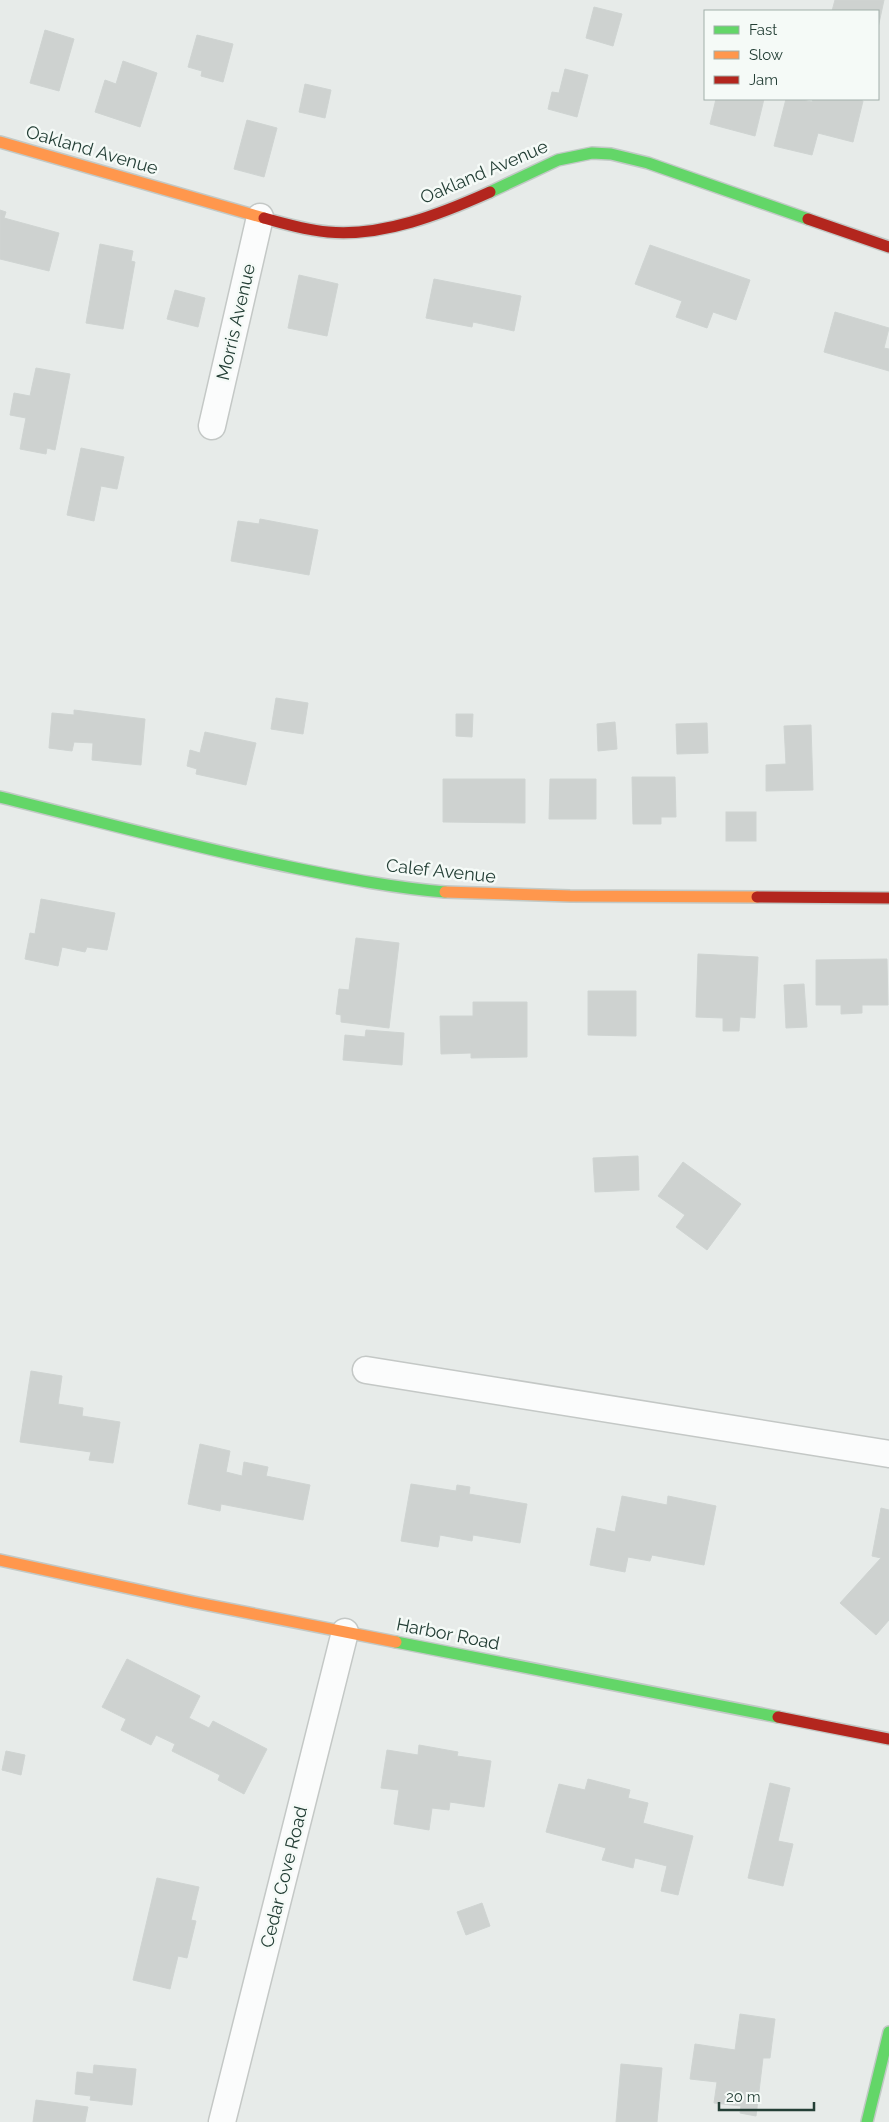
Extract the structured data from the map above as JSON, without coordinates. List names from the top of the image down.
{
  "streets": {
    "street": [
      "Oakland Avenue",
      "Morris Avenue",
      "Calef Avenue",
      "Harbor Road",
      "Cedar Cove Road"
    ]
  },
  "crossings": [
    ["Oakland Avenue", "Morris Avenue"],
    ["Harbor Road", "Cedar Cove Road"]
  ],
  "legend": ["Fast", "Slow", "Jam"],
  "scale_bar": "20 m"
}
